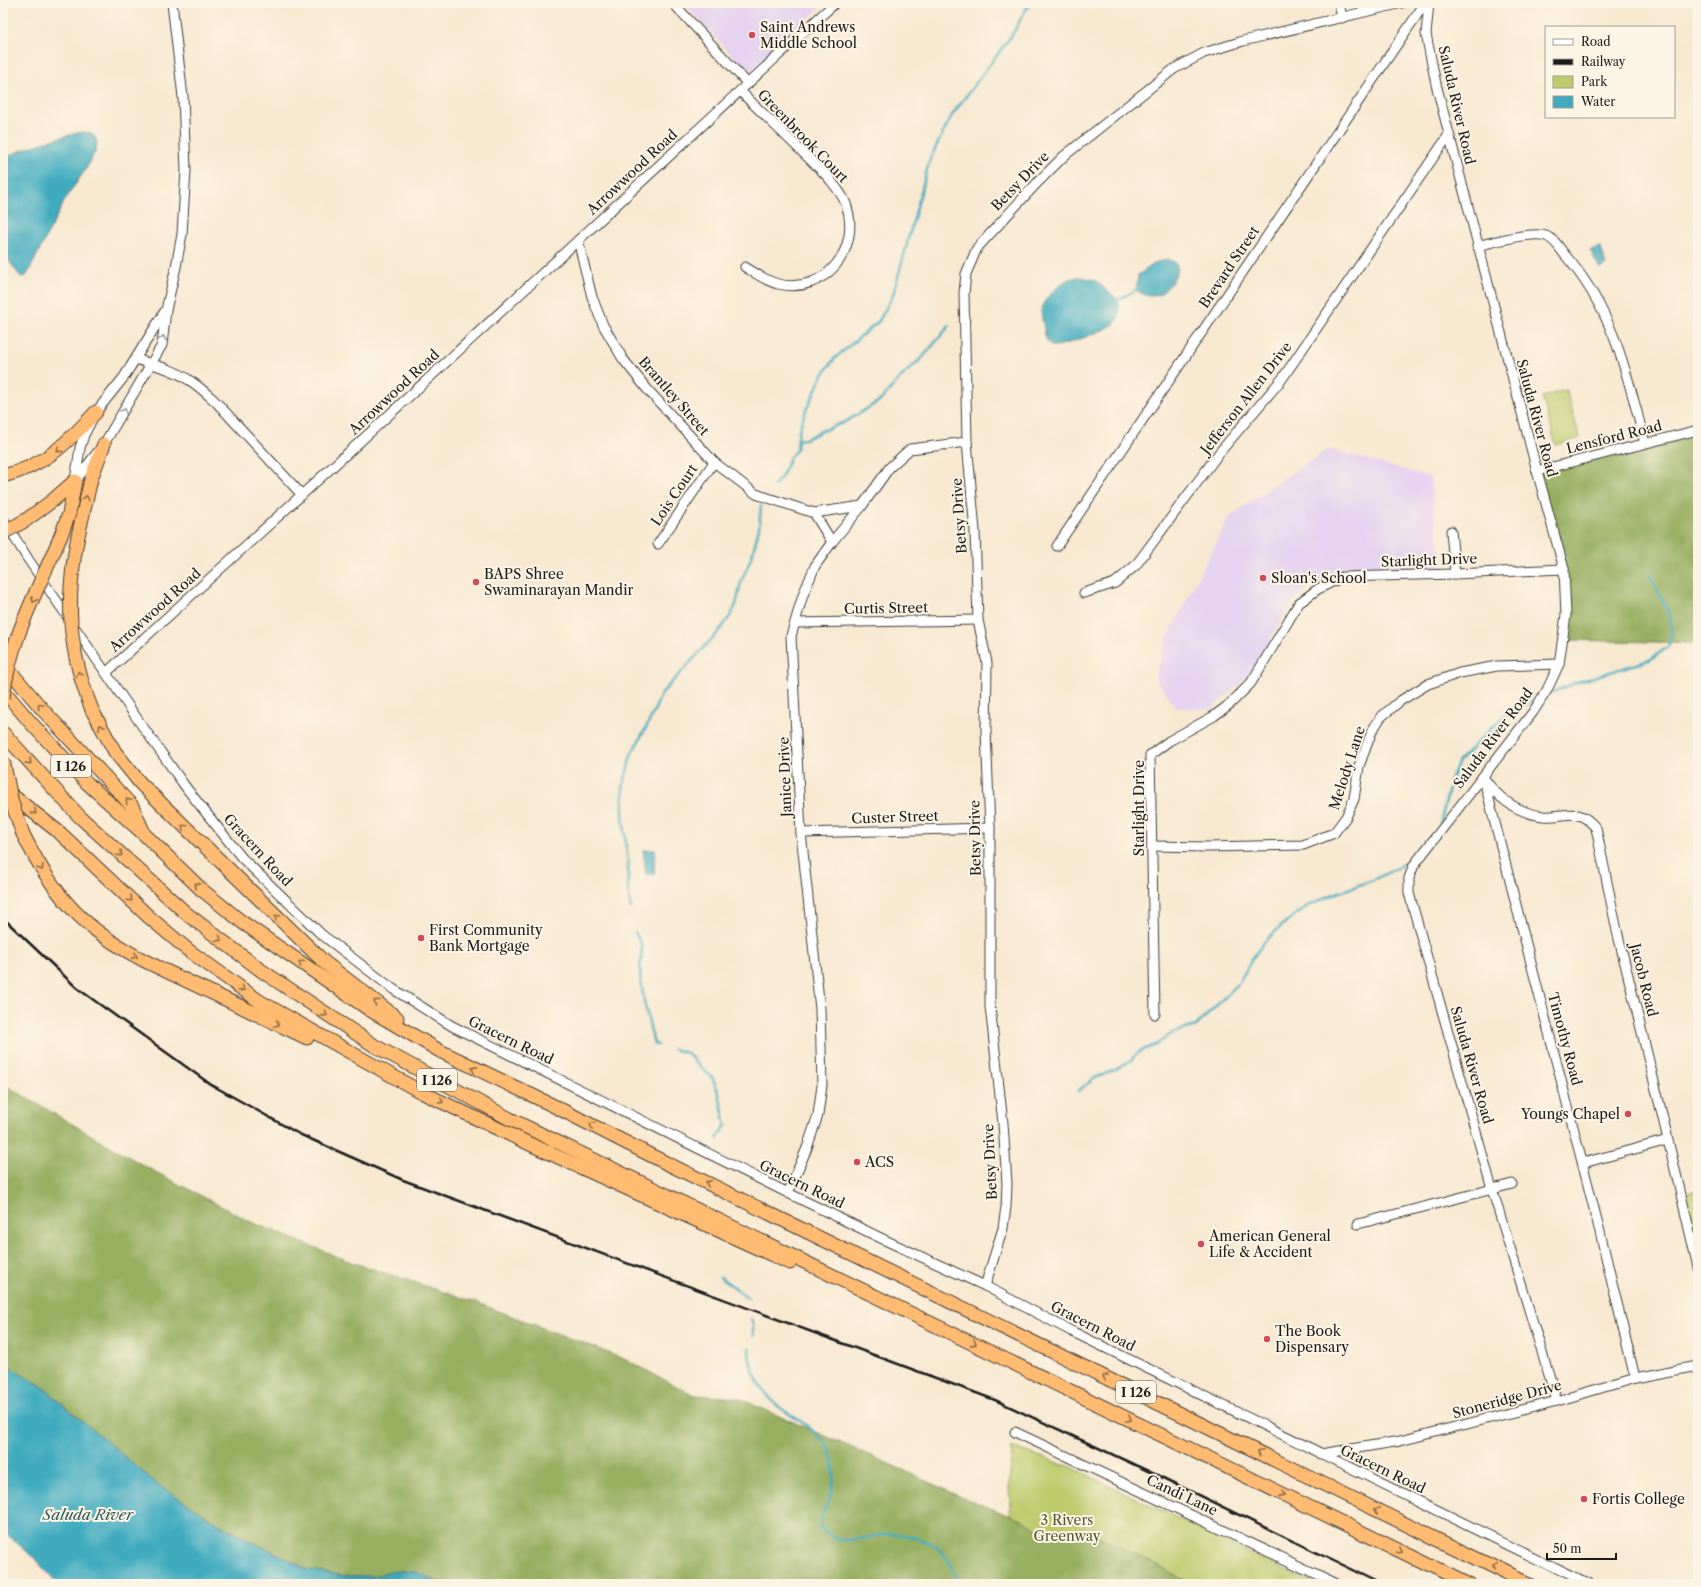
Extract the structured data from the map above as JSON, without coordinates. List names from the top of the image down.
{
  "streets": {
    "highway": ["I 126"],
    "street": [
      "Saluda River Road",
      "Greenbrook Court",
      "Arrowwood Road",
      "Betsy Drive",
      "Brevard Street",
      "Brantley Street",
      "Jefferson Allen Drive",
      "Lensford Road",
      "Lois Court",
      "Starlight Drive",
      "Curtis Street",
      "Melody Lane",
      "Janice Drive",
      "Custer Street",
      "Gracern Road",
      "Jacob Road",
      "Timothy Road",
      "Stoneridge Drive",
      "Candi Lane"
    ]
  },
  "crossings": [
    ["Saluda River Road", "Jefferson Allen Drive"],
    ["Saluda River Road", "Lensford Road"],
    ["Saluda River Road", "Starlight Drive"],
    ["Saluda River Road", "Melody Lane"],
    ["Saluda River Road", "Jacob Road"],
    ["Saluda River Road", "Timothy Road"],
    ["Saluda River Road", "Stoneridge Drive"],
    ["Greenbrook Court", "Arrowwood Road"],
    ["Arrowwood Road", "Brantley Street"],
    ["Arrowwood Road", "Gracern Road"],
    ["Betsy Drive", "Curtis Street"],
    ["Betsy Drive", "Janice Drive"],
    ["Betsy Drive", "Custer Street"],
    ["Betsy Drive", "Gracern Road"],
    ["Brantley Street", "Lois Court"],
    ["Brantley Street", "Janice Drive"],
    ["Starlight Drive", "Melody Lane"],
    ["Curtis Street", "Janice Drive"],
    ["Janice Drive", "Custer Street"],
    ["Janice Drive", "Gracern Road"],
    ["Gracern Road", "Stoneridge Drive"],
    ["Jacob Road", "Timothy Road"],
    ["Timothy Road", "Stoneridge Drive"]
  ],
  "water": ["Saluda River"],
  "parks": ["3 Rivers Greenway"],
  "places": [
    "Saint Andrews Middle School",
    "Sloan's School",
    "BAPS Shree Swaminarayan Mandir",
    "First Community Bank Mortgage",
    "Youngs Chapel",
    "ACS",
    "American General Life & Accident",
    "The Book Dispensary",
    "Fortis College"
  ],
  "legend": [
    "Road",
    "Railway",
    "Park",
    "Water"
  ],
  "scale_bar": "50 m"
}
